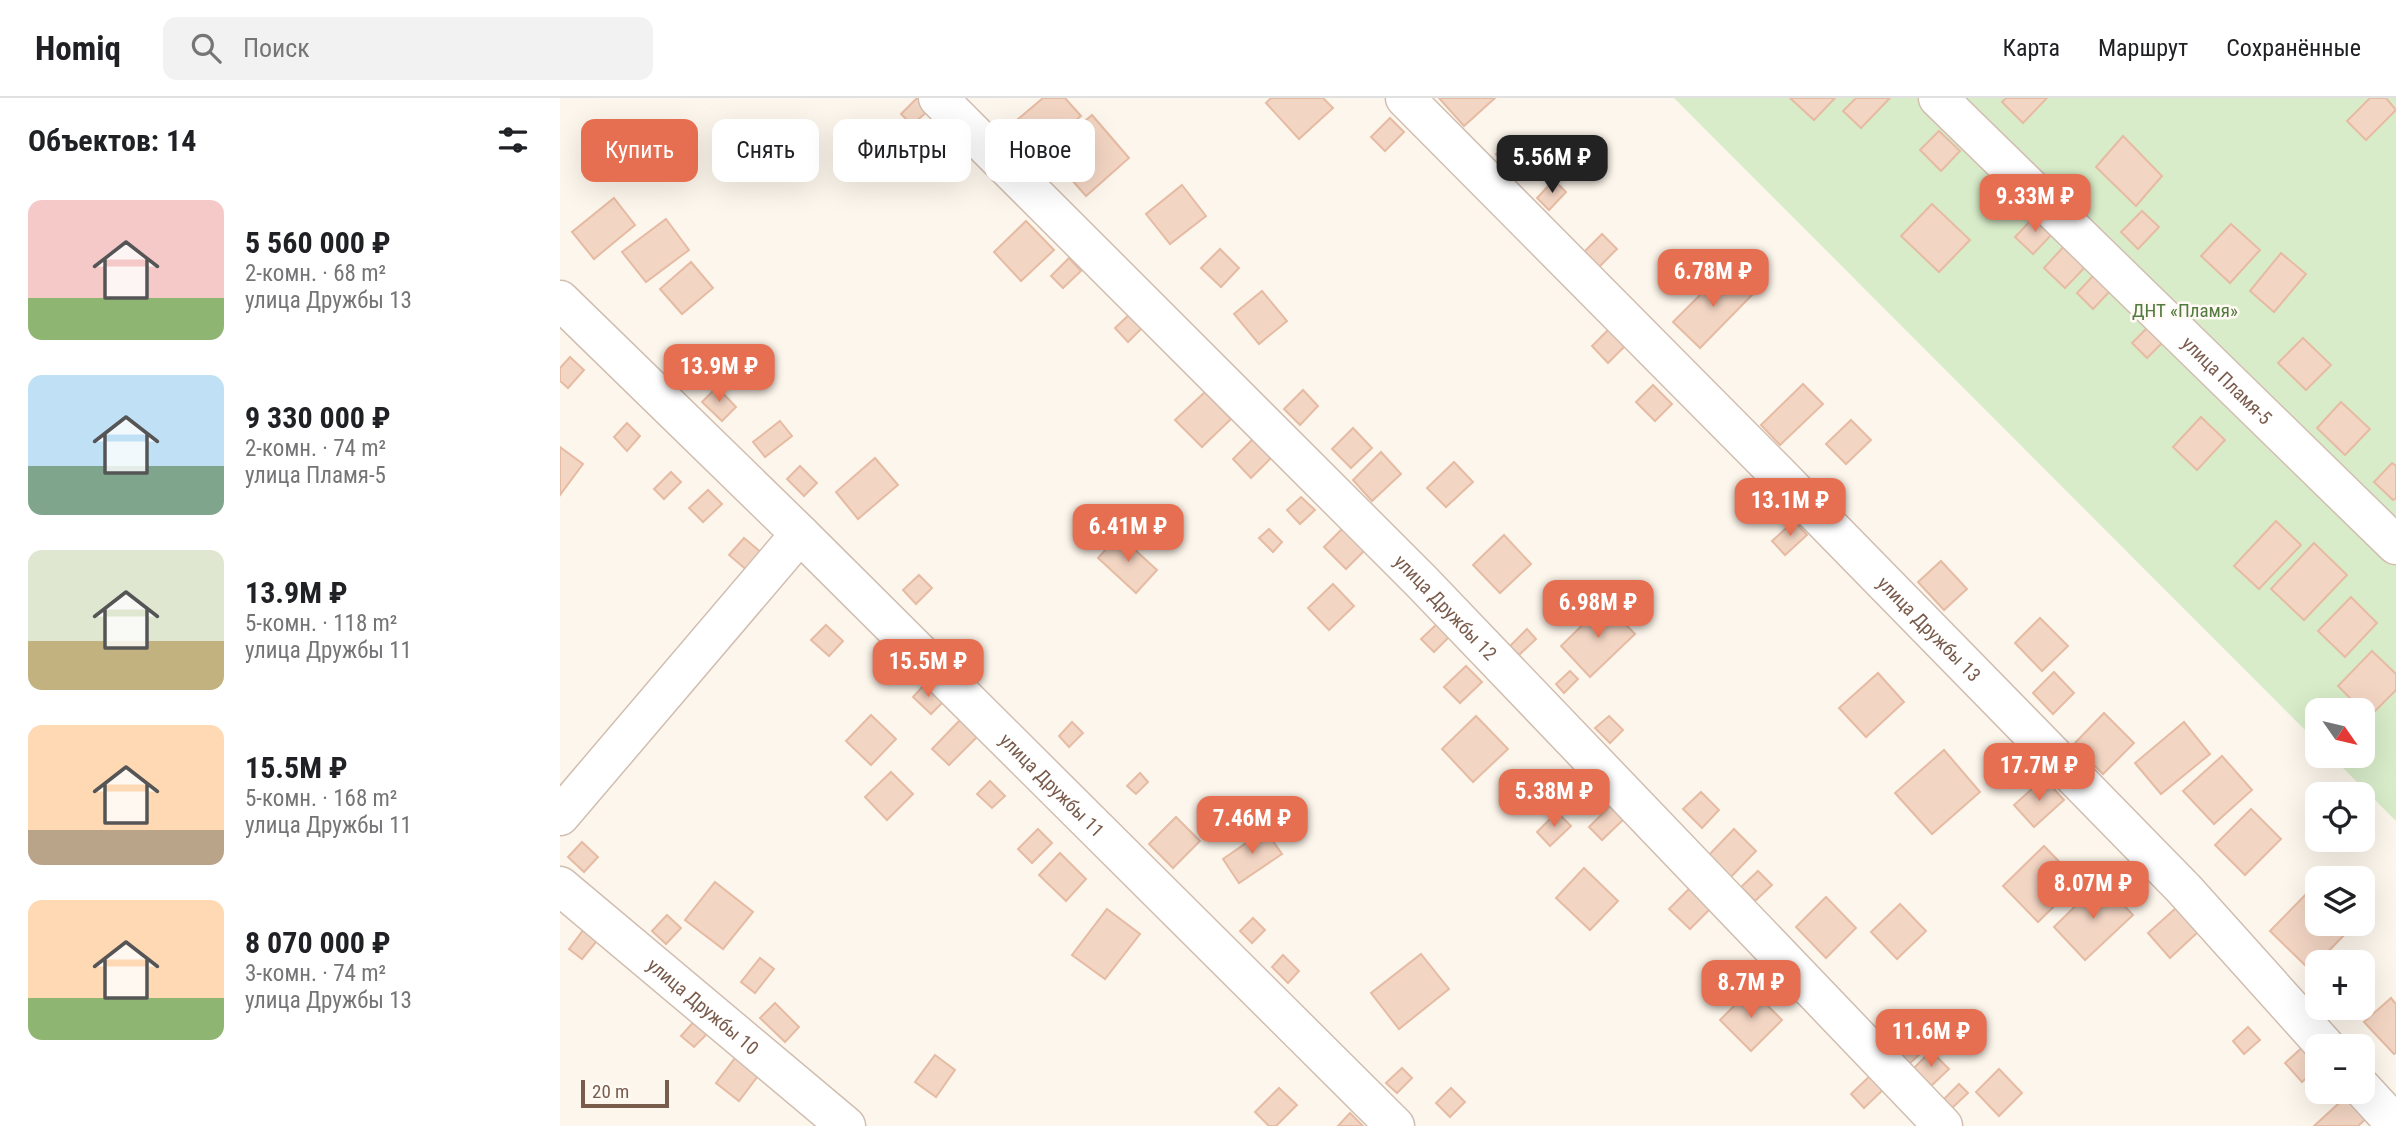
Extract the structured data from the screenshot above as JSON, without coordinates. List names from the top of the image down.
{
  "streets": {
    "street": [
      "улица Пламя-5",
      "улица Дружбы 12",
      "улица Дружбы 13",
      "улица Дружбы 11",
      "улица Дружбы 10"
    ]
  },
  "parks": ["ДНТ «Пламя»"],
  "scale_bar": "20 m",
  "north": "bottom right",
  "page": {
    "header": "Homiq",
    "search": "Поиск",
    "nav": ["Карта", "Маршрут", "Сохранённые"],
    "heading": "Объектов: 14",
    "chip": [
      "Купить",
      "Снять",
      "Фильтры",
      "Новое"
    ],
    "price": [
      "5.56M ₽",
      "9.33M ₽",
      "6.78M ₽",
      "13.9M ₽",
      "13.1M ₽",
      "6.41M ₽",
      "6.98M ₽",
      "15.5M ₽",
      "17.7M ₽",
      "5.38M ₽",
      "7.46M ₽",
      "8.07M ₽",
      "8.7M ₽",
      "11.6M ₽"
    ],
    "list": [
      {
        "name": "5 560 000 ₽",
        "note": "2-комн. · 68 m² · улица Дружбы 13"
      },
      {
        "name": "9 330 000 ₽",
        "note": "2-комн. · 74 m² · улица Пламя-5"
      },
      {
        "name": "13.9M ₽",
        "note": "5-комн. · 118 m² · улица Дружбы 11"
      },
      {
        "name": "15.5M ₽",
        "note": "5-комн. · 168 m² · улица Дружбы 11"
      },
      {
        "name": "8 070 000 ₽",
        "note": "3-комн. · 74 m² · улица Дружбы 13"
      }
    ],
    "map_buttons": ["+", "−"],
    "scale": "20 m"
  }
}
